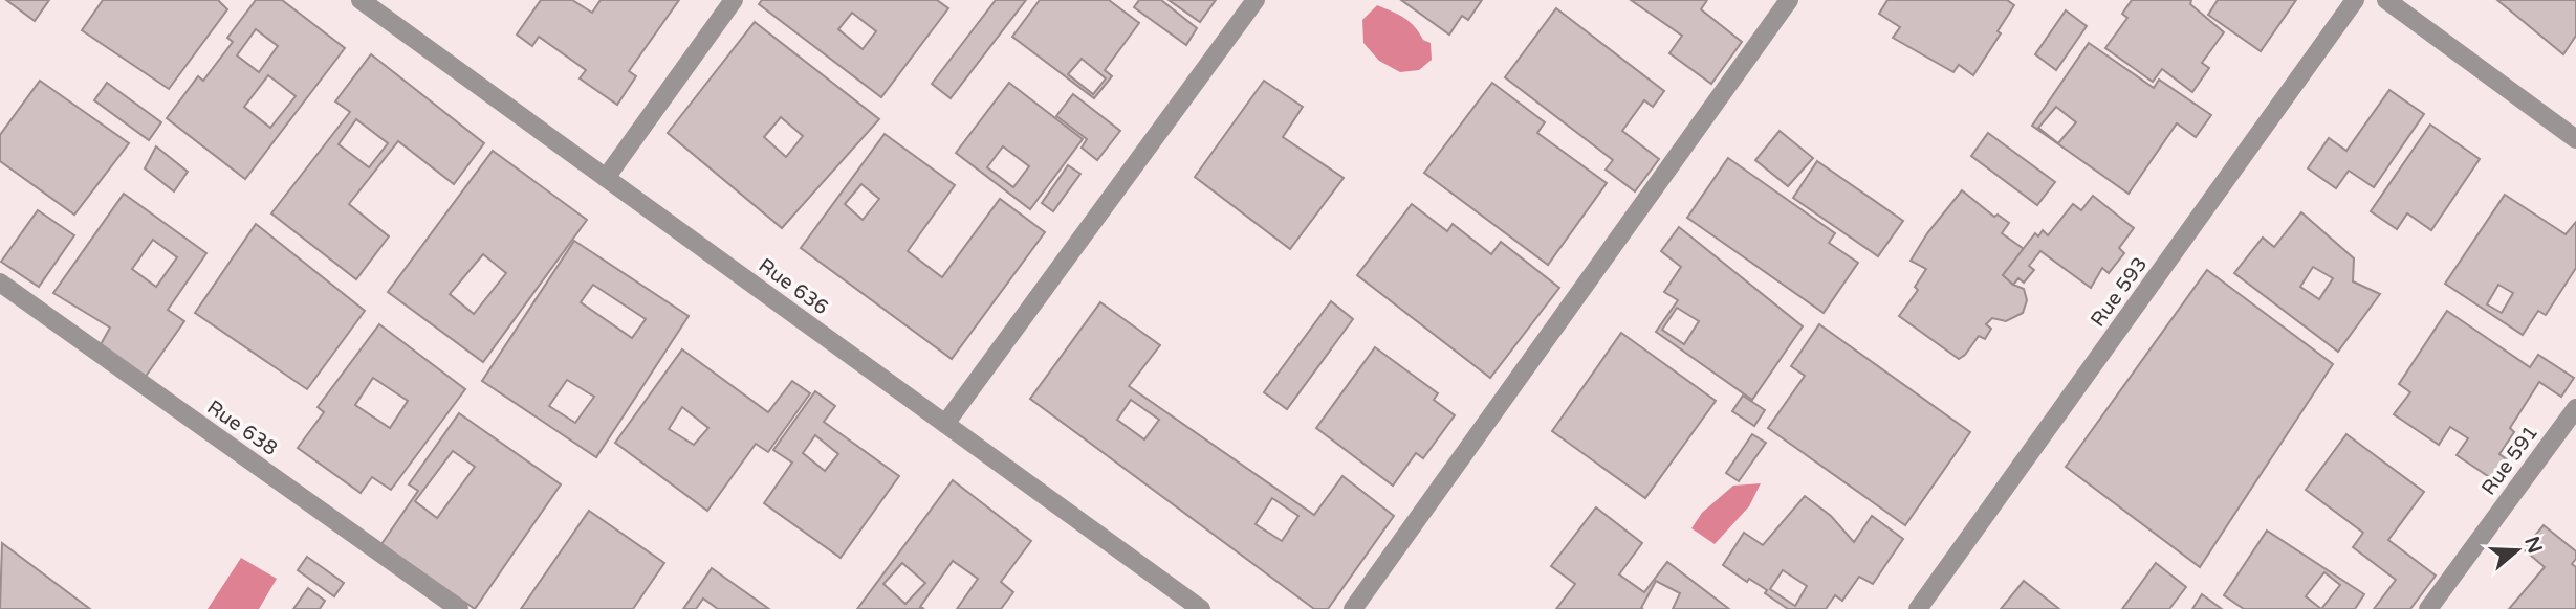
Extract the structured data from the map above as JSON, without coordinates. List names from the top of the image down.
{
  "streets": {
    "street": [
      "Rue 636",
      "Rue 593",
      "Rue 638",
      "Rue 591"
    ]
  },
  "north": "right"
}
